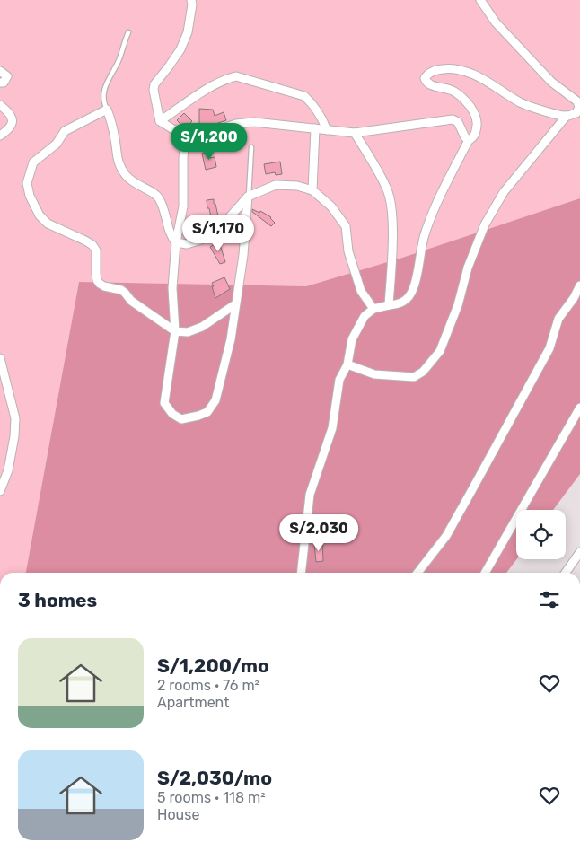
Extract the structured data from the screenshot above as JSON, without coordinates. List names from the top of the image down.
{
  "page": {
    "price": ["S/1,200", "S/1,170", "S/2,030"],
    "heading": "3 homes",
    "list": [
      {
        "name": "S/1,200/mo",
        "note": "2 rooms · 76 m² · Apartment"
      },
      {
        "name": "S/2,030/mo",
        "note": "5 rooms · 118 m² · House"
      }
    ]
  }
}
